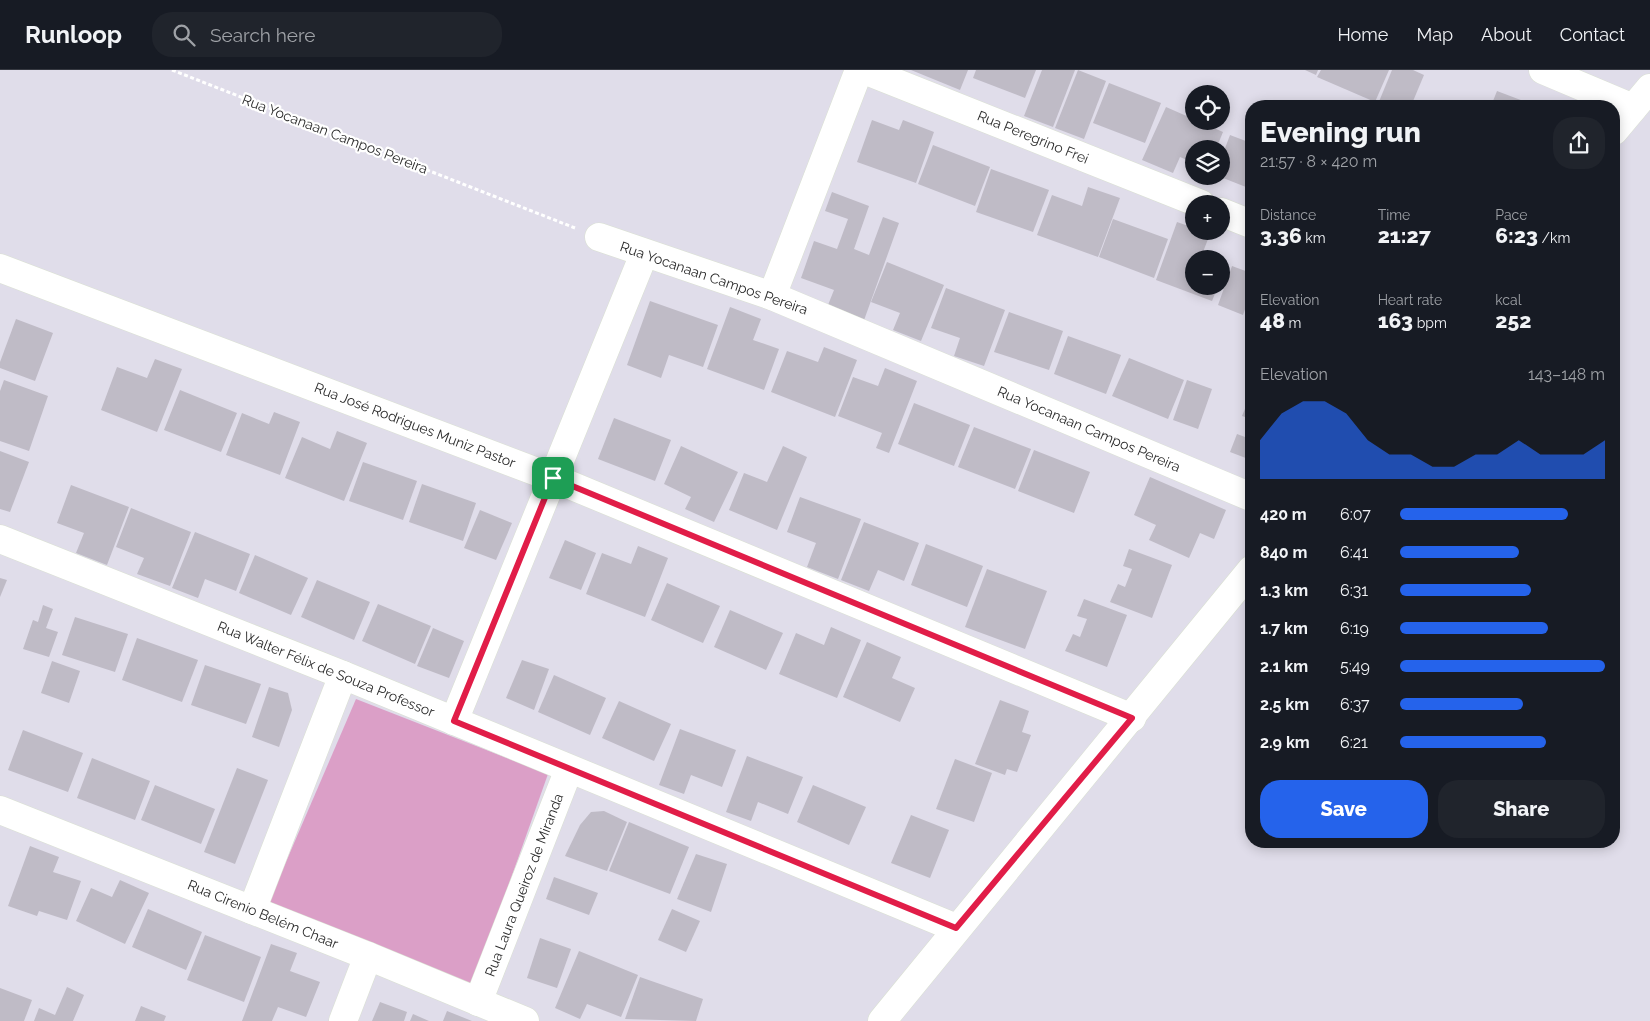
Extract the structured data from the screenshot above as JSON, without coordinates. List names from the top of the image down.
{
  "streets": {
    "street": [
      "Rua Yocanaan Campos Pereira",
      "Rua Peregrino Frei",
      "Rua José Rodrigues Muniz Pastor",
      "Rua Walter Félix de Souza Professor",
      "Rua Laura Queiroz de Miranda",
      "Rua Cirenio Belém Chaar"
    ]
  },
  "crossings": [
    ["Rua Walter Félix de Souza Professor", "Rua Laura Queiroz de Miranda"],
    ["Rua Laura Queiroz de Miranda", "Rua Cirenio Belém Chaar"]
  ],
  "page": {
    "header": "Runloop",
    "search": "Search here",
    "nav": [
      "Home",
      "Map",
      "About",
      "Contact"
    ],
    "map_buttons": ["+", "−"],
    "heading": ["Evening run", "21:57 · 8 × 420 m"],
    "stats": [
      ["Distance", "3.36 km"],
      ["Time", "21:27"],
      ["Pace", "6:23 /km"],
      ["Elevation", "48 m"],
      ["Heart rate", "163 bpm"],
      ["kcal", "252"]
    ],
    "chart": ["Elevation", "143–148 m"],
    "list": [
      {
        "name": "420 m",
        "note": "6:07"
      },
      {
        "name": "840 m",
        "note": "6:41"
      },
      {
        "name": "1.3 km",
        "note": "6:31"
      },
      {
        "name": "1.7 km",
        "note": "6:19"
      },
      {
        "name": "2.1 km",
        "note": "5:49"
      },
      {
        "name": "2.5 km",
        "note": "6:37"
      },
      {
        "name": "2.9 km",
        "note": "6:21"
      }
    ],
    "buttons": ["Save", "Share"]
  }
}
